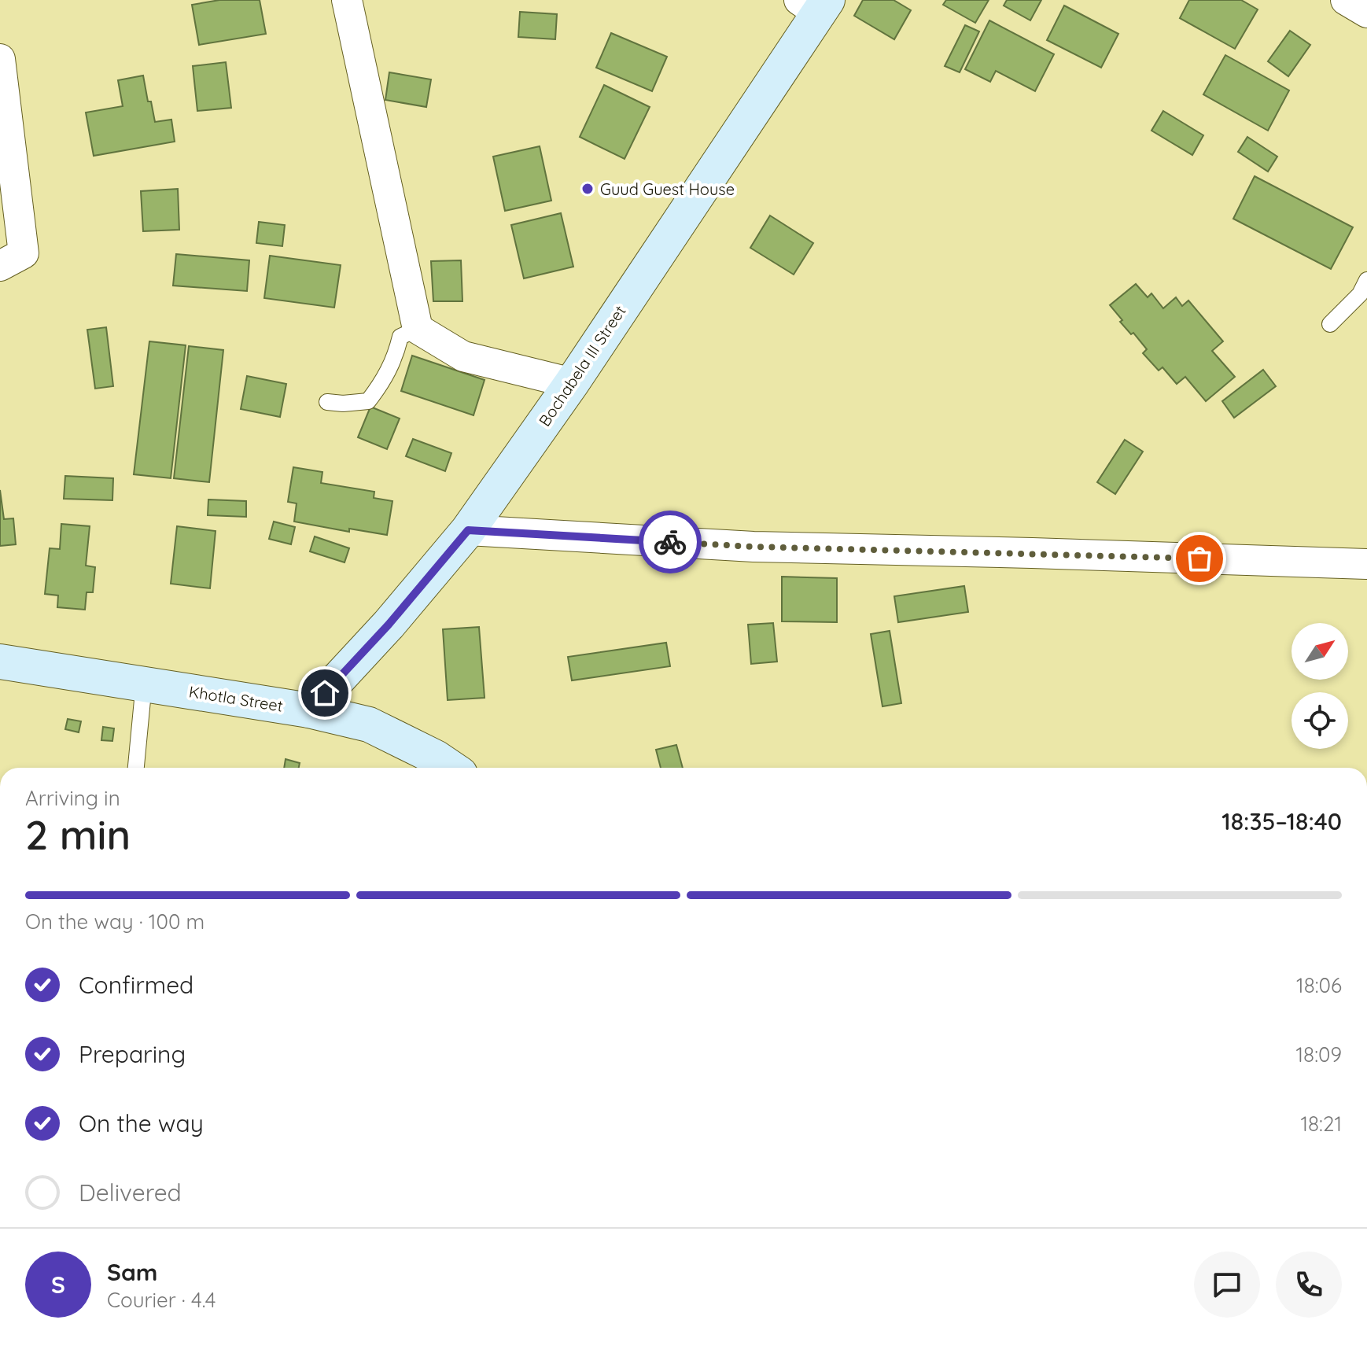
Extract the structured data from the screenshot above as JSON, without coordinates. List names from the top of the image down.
{
  "streets": {
    "street": ["Bochabela III Street", "Khotla Street"]
  },
  "crossings": [
    ["Bochabela III Street", "Khotla Street"]
  ],
  "places": ["Guud Guest House"],
  "north": "top right",
  "page": {
    "heading": ["2 min", "Arriving in", "18:35–18:40"],
    "panel": ["Sam", "Courier · 4.4"],
    "bar": "On the way · 100 m",
    "list": [
      ["Confirmed", "18:06"],
      ["Preparing", "18:09"],
      ["On the way", "18:21"],
      "Delivered"
    ],
    "round": "S"
  }
}
